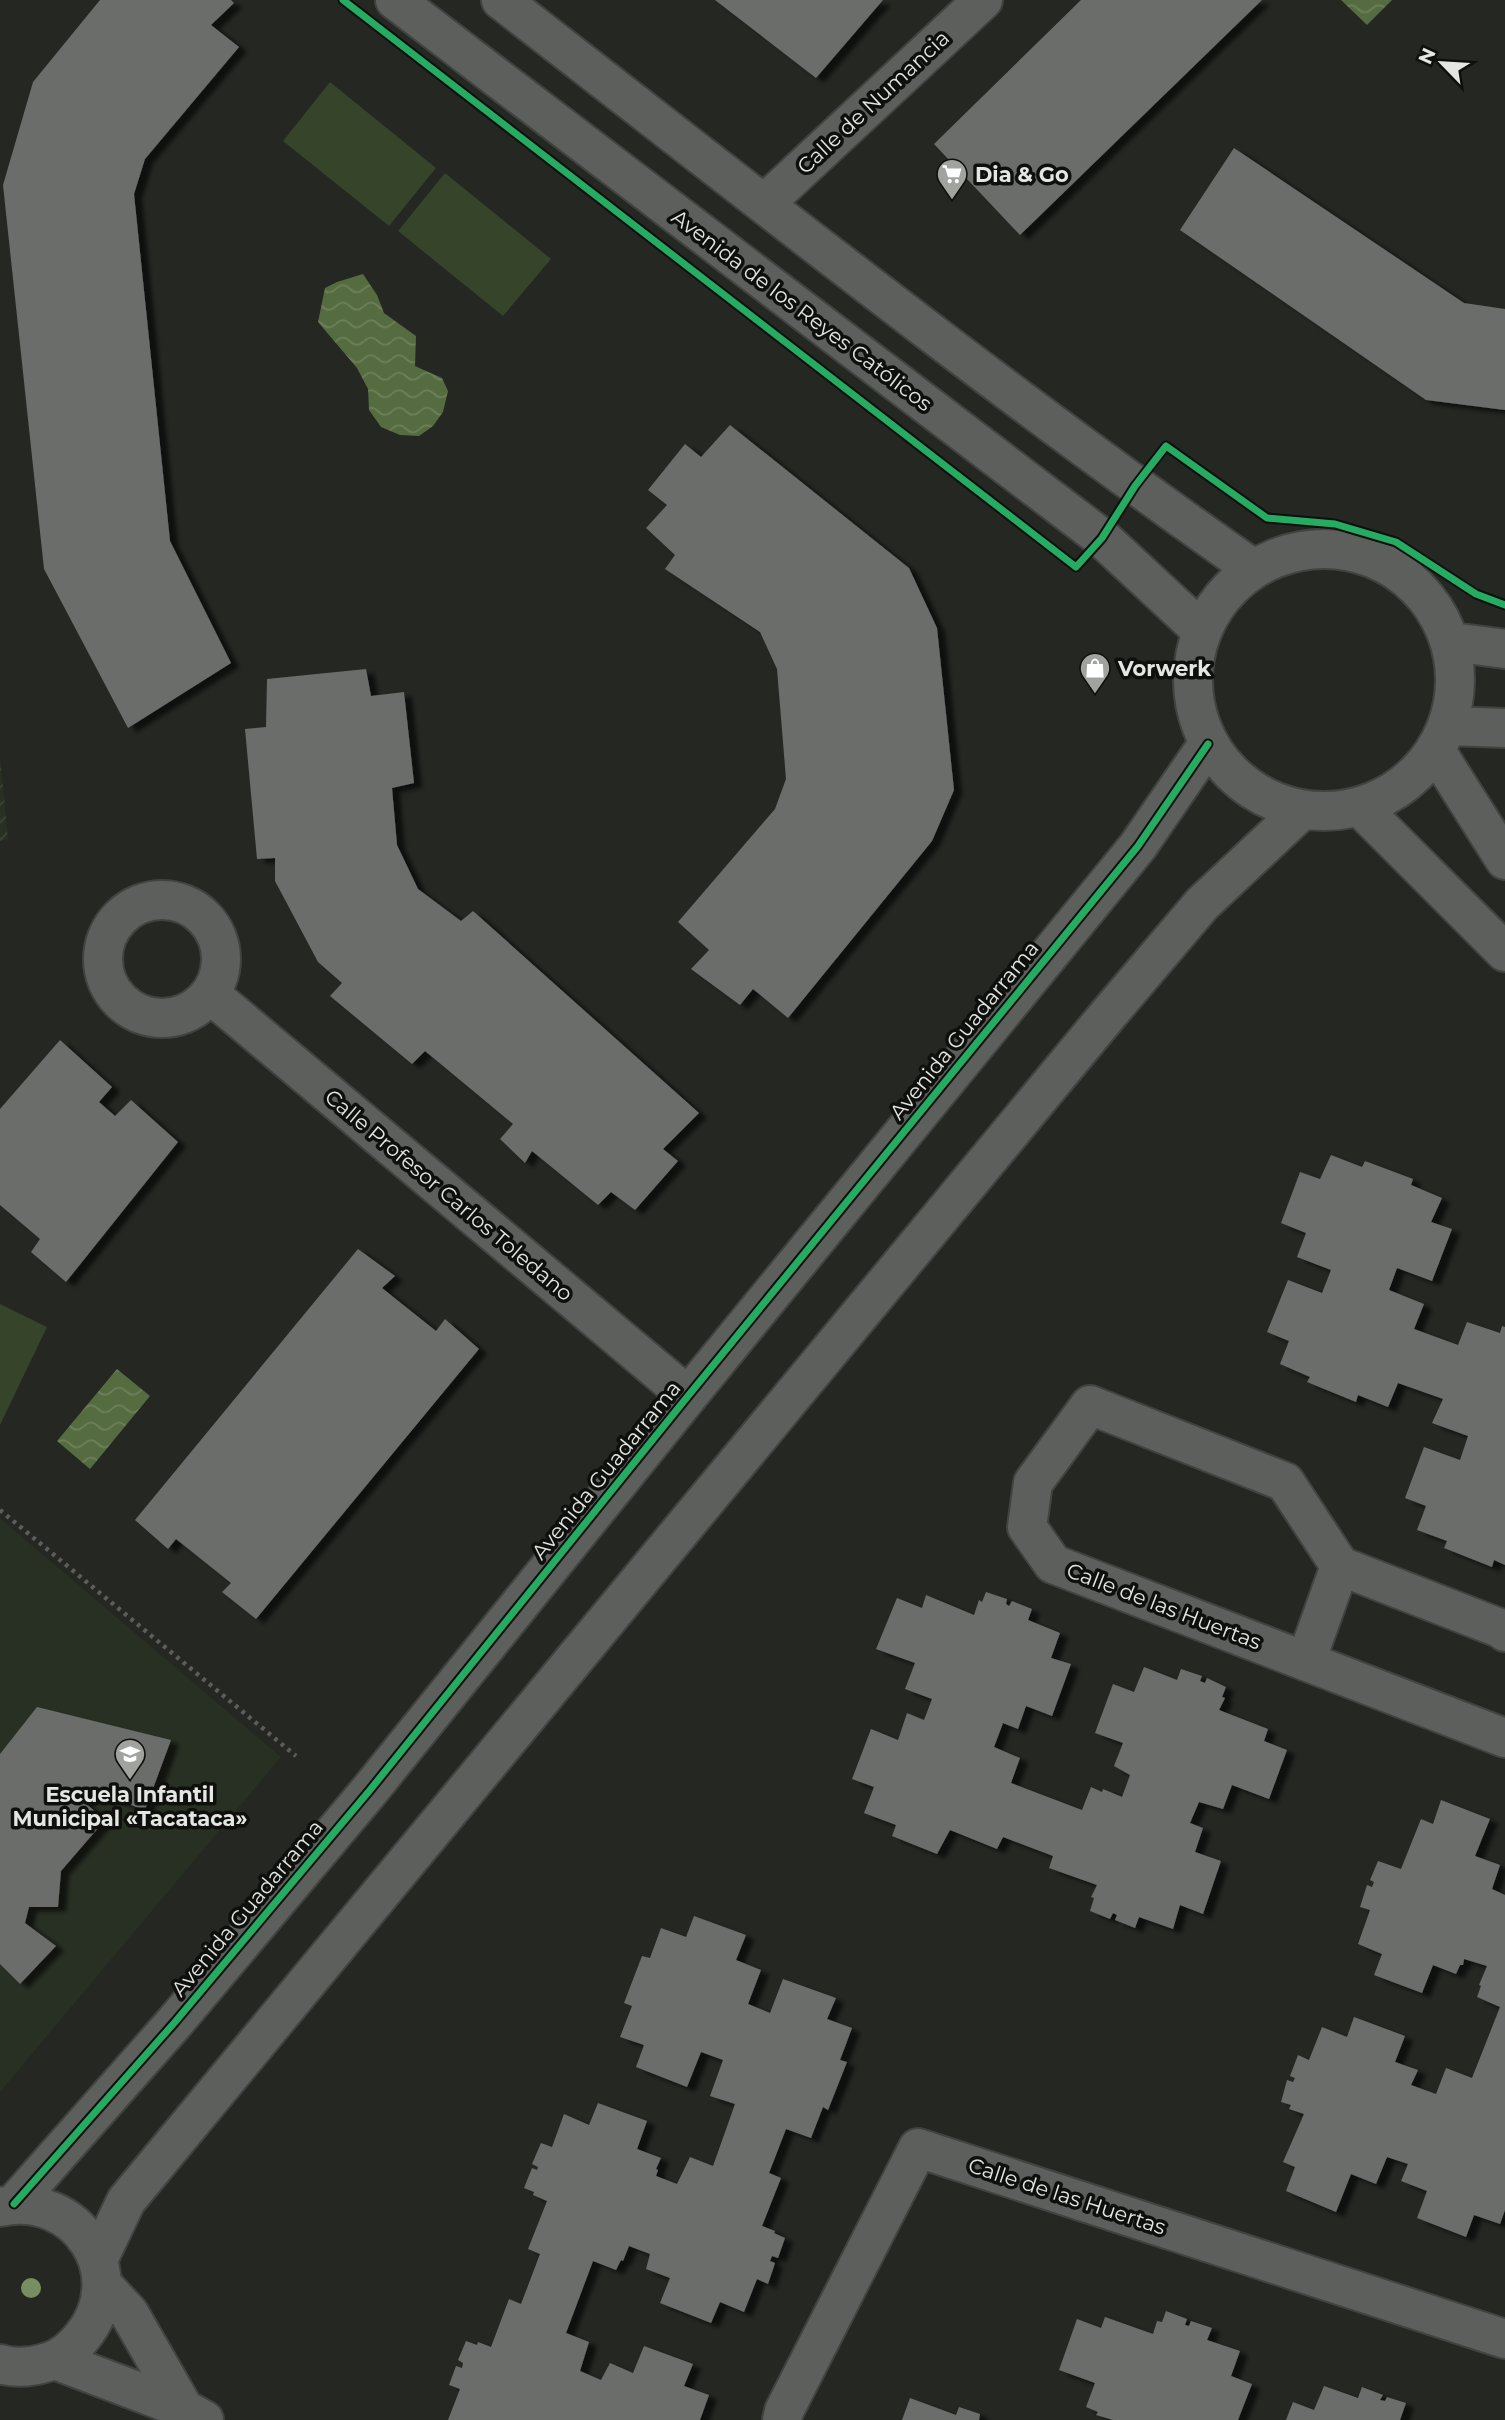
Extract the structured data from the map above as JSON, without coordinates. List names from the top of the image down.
{
  "streets": {
    "street": [
      "Calle de Numancia",
      "Avenida de los Reyes Católicos",
      "Avenida Guadarrama",
      "Calle Profesor Carlos Toledano",
      "Calle de las Huertas"
    ]
  },
  "crossings": [
    ["Avenida Guadarrama", "Calle Profesor Carlos Toledano"]
  ],
  "places": {
    "supermarket": ["Dia & Go"],
    "shop": ["Vorwerk"],
    "school or university": ["Escuela Infantil Municipal «Tacataca»"]
  },
  "north": "top left"
}
